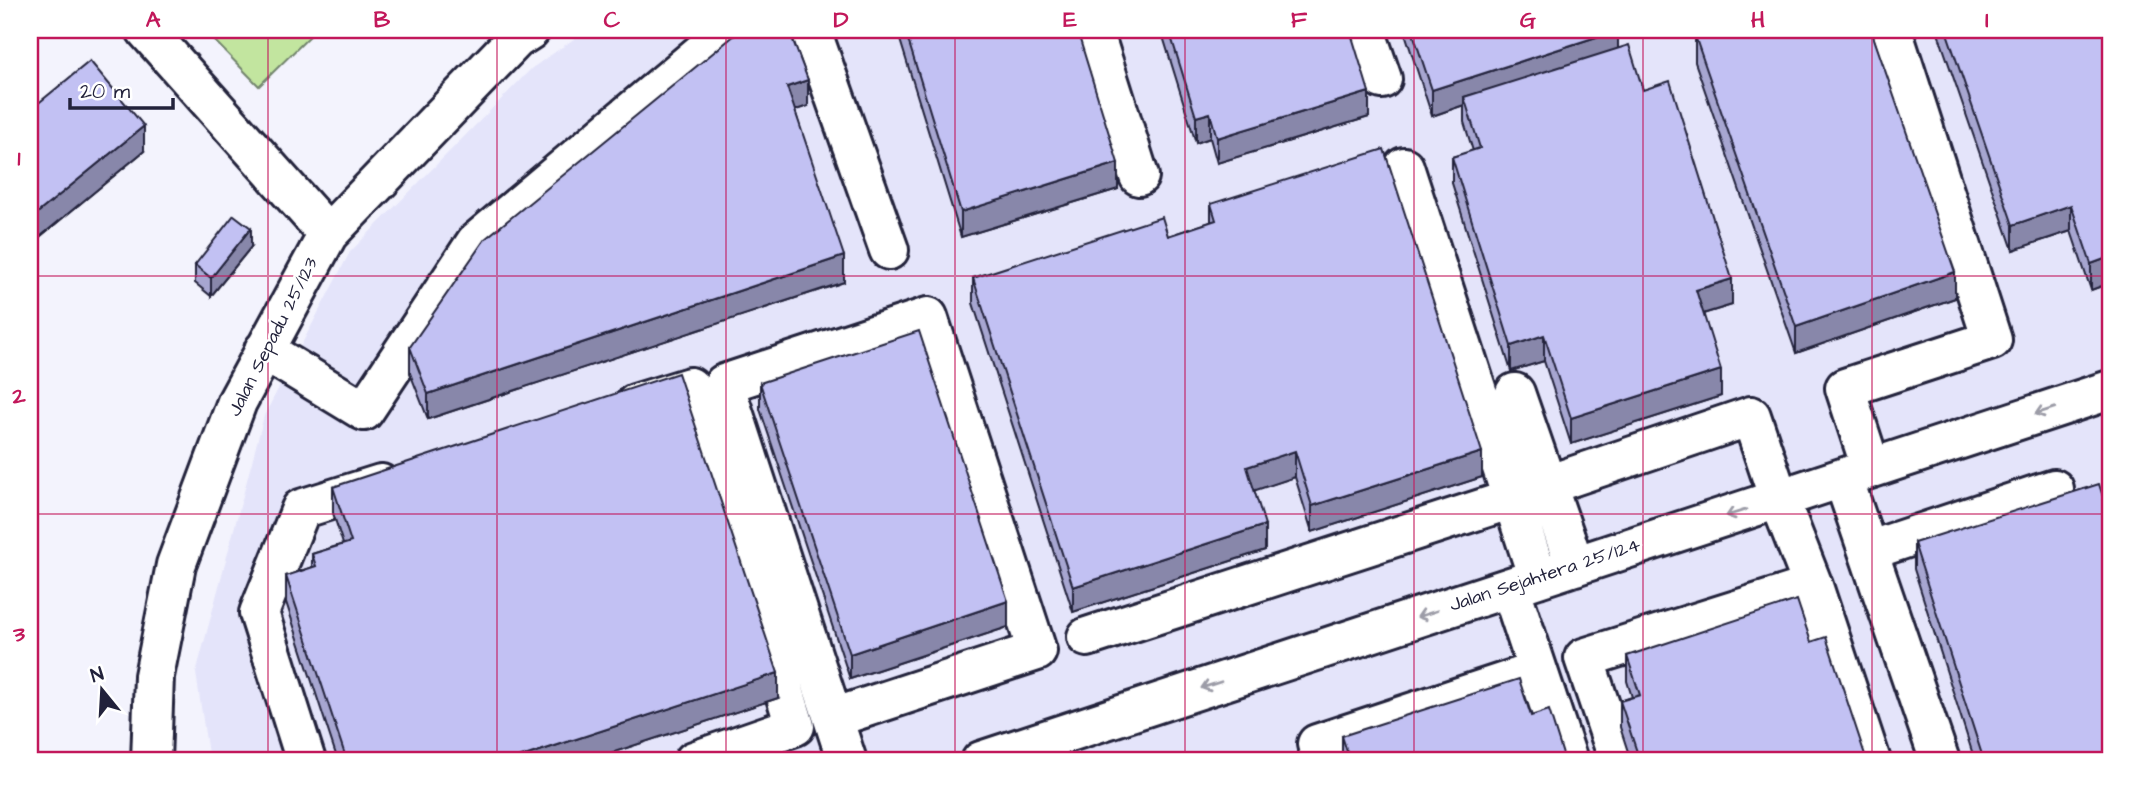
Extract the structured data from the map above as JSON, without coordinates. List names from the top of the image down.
{
  "streets": {
    "street": ["Jalan Sepadu 25/123", "Jalan Sejahtera 25/124"]
  },
  "scale_bar": "20 m",
  "north": "top",
  "grid": {
    "columns": [
      "A",
      "B",
      "C",
      "D",
      "E",
      "F",
      "G",
      "H",
      "I"
    ],
    "rows": ["1", "2", "3"]
  }
}
